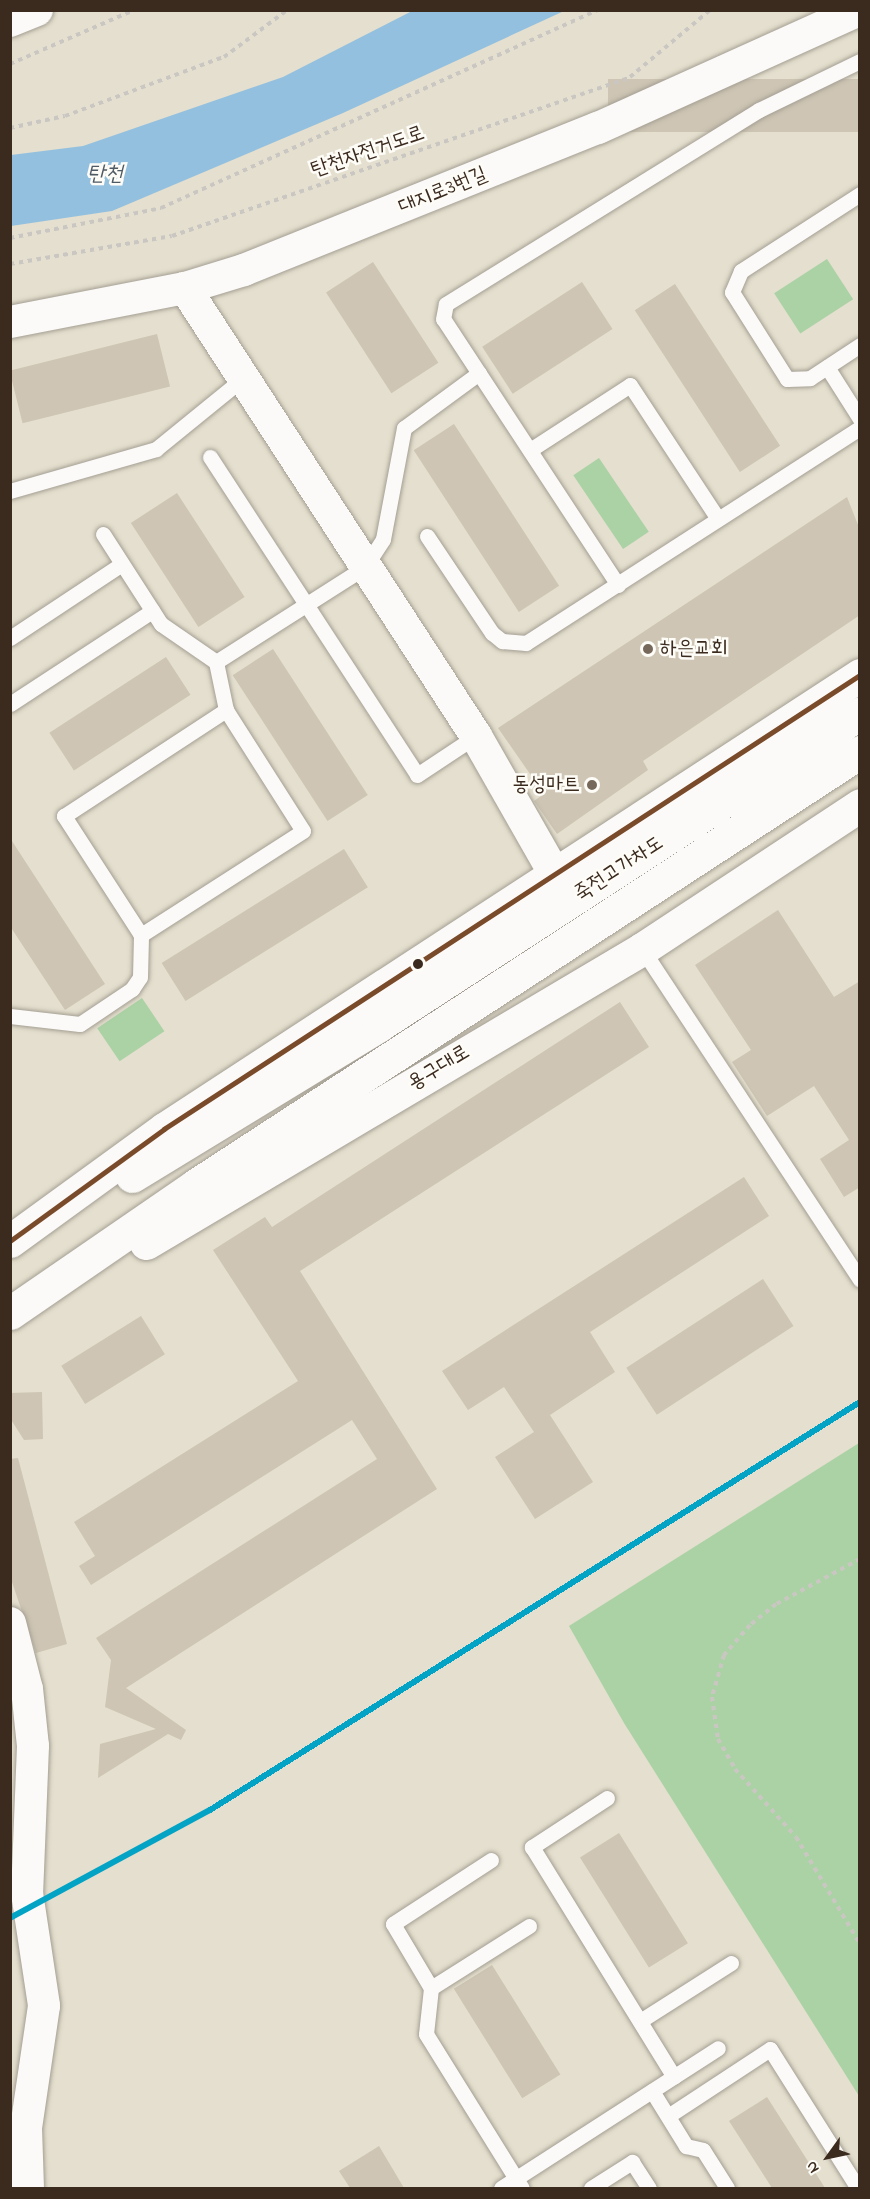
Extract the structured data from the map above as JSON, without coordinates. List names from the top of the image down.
{
  "streets": {
    "main road": ["죽전고가차도", "용구대로"],
    "street": ["대지로3번길"],
    "path": ["탄천자전거도로"]
  },
  "crossings": [
    ["죽전고가차도", "용구대로"]
  ],
  "water": ["탄천"],
  "places": ["하은교회", "동성마트"],
  "north": "bottom left"
}
